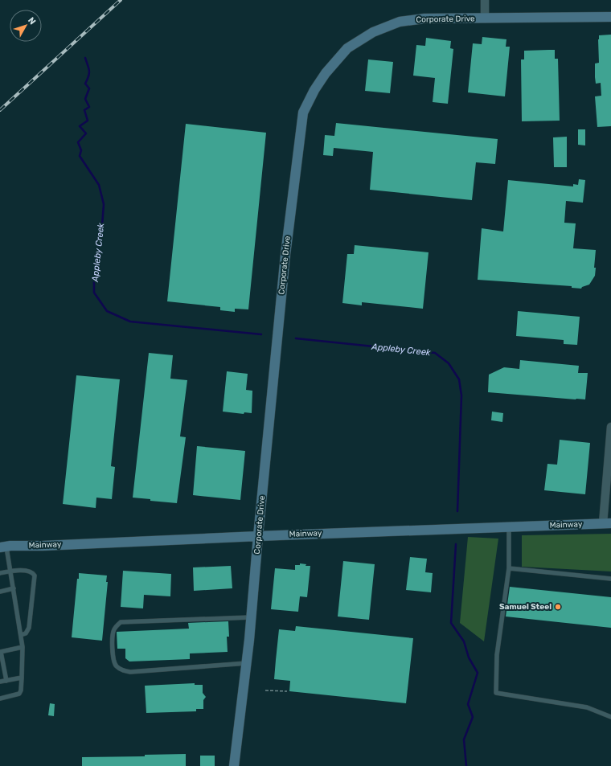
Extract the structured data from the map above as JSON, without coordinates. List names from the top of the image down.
{
  "streets": {
    "street": ["Corporate Drive", "Mainway"]
  },
  "crossings": [
    ["Corporate Drive", "Mainway"]
  ],
  "water": ["Appleby Creek"],
  "places": ["Samuel Steel"],
  "north": "top right"
}
